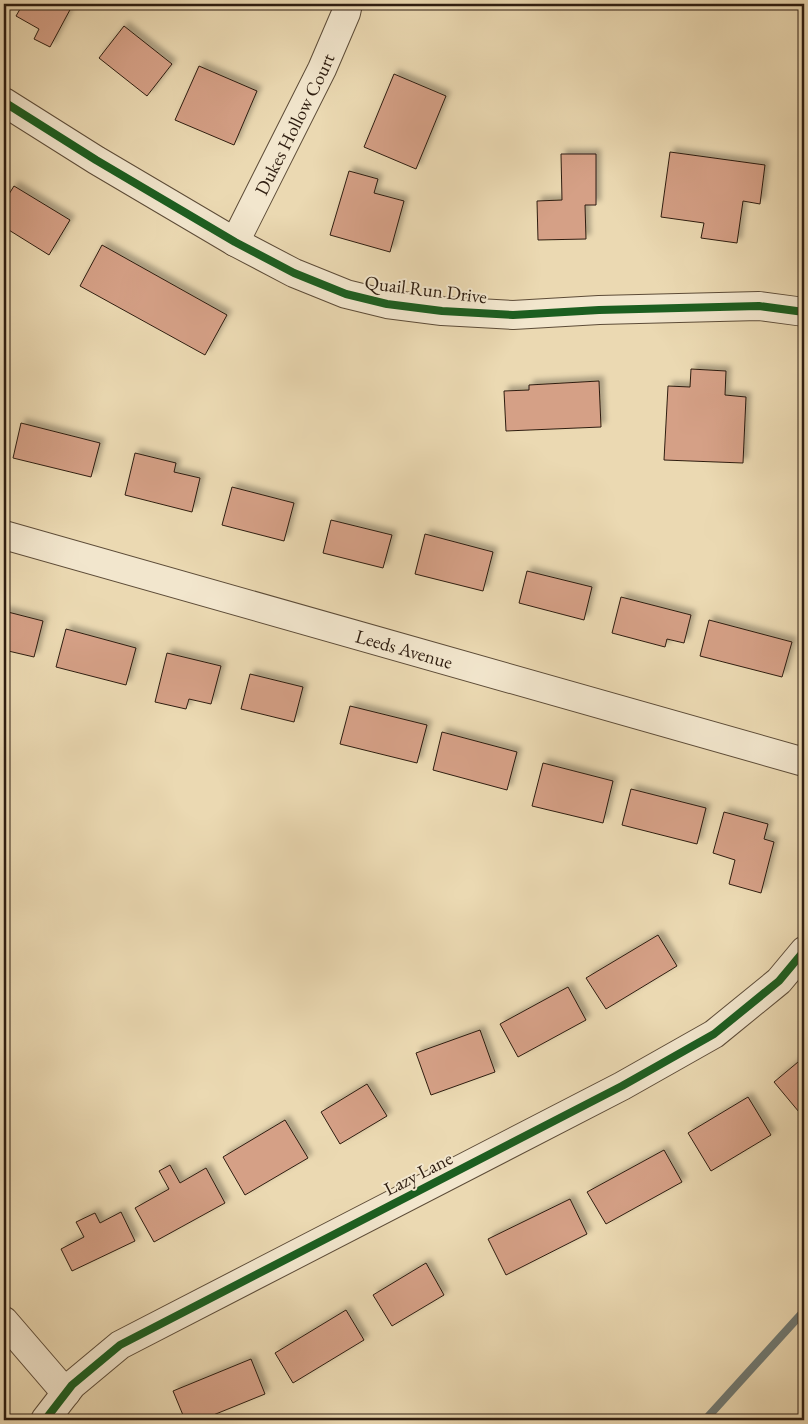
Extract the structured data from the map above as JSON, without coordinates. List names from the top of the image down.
{
  "streets": {
    "street": [
      "Dukes Hollow Court",
      "Quail Run Drive",
      "Leeds Avenue",
      "Lazy Lane"
    ]
  },
  "crossings": [
    ["Dukes Hollow Court", "Quail Run Drive"]
  ]
}
